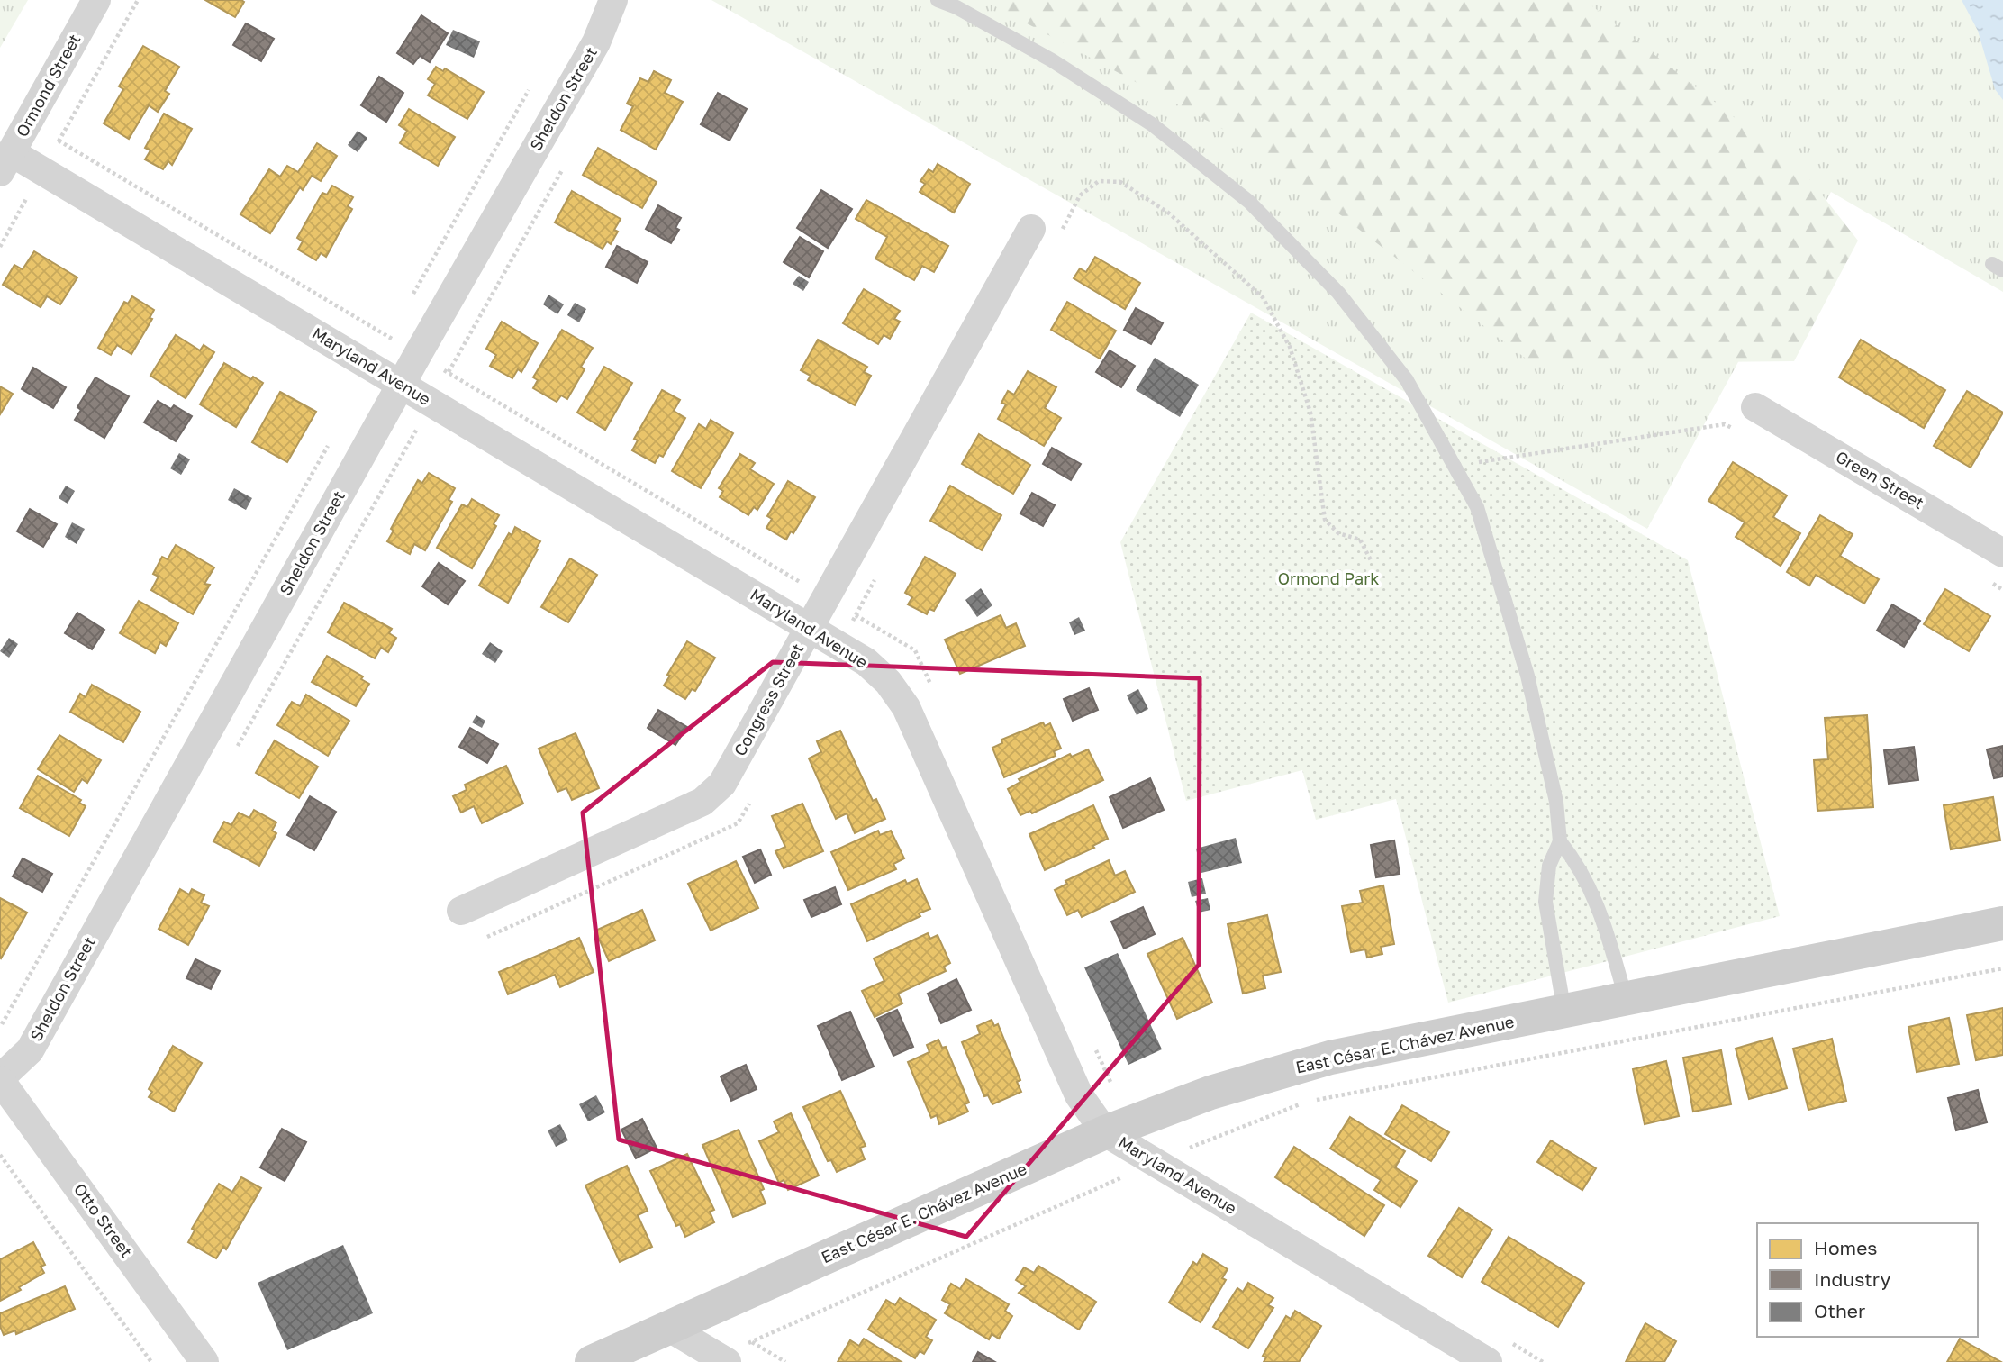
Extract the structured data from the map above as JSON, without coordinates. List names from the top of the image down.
{
  "streets": {
    "street": [
      "Ormond Street",
      "Sheldon Street",
      "Maryland Avenue",
      "Green Street",
      "Congress Street",
      "East César E. Chávez Avenue",
      "Otto Street"
    ]
  },
  "crossings": [
    ["Ormond Street", "Maryland Avenue"],
    ["Sheldon Street", "Maryland Avenue"],
    ["Sheldon Street", "Otto Street"],
    ["Maryland Avenue", "Congress Street"],
    ["Maryland Avenue", "East César E. Chávez Avenue"]
  ],
  "parks": ["Ormond Park"],
  "legend": ["Homes", "Industry", "Other"]
}
